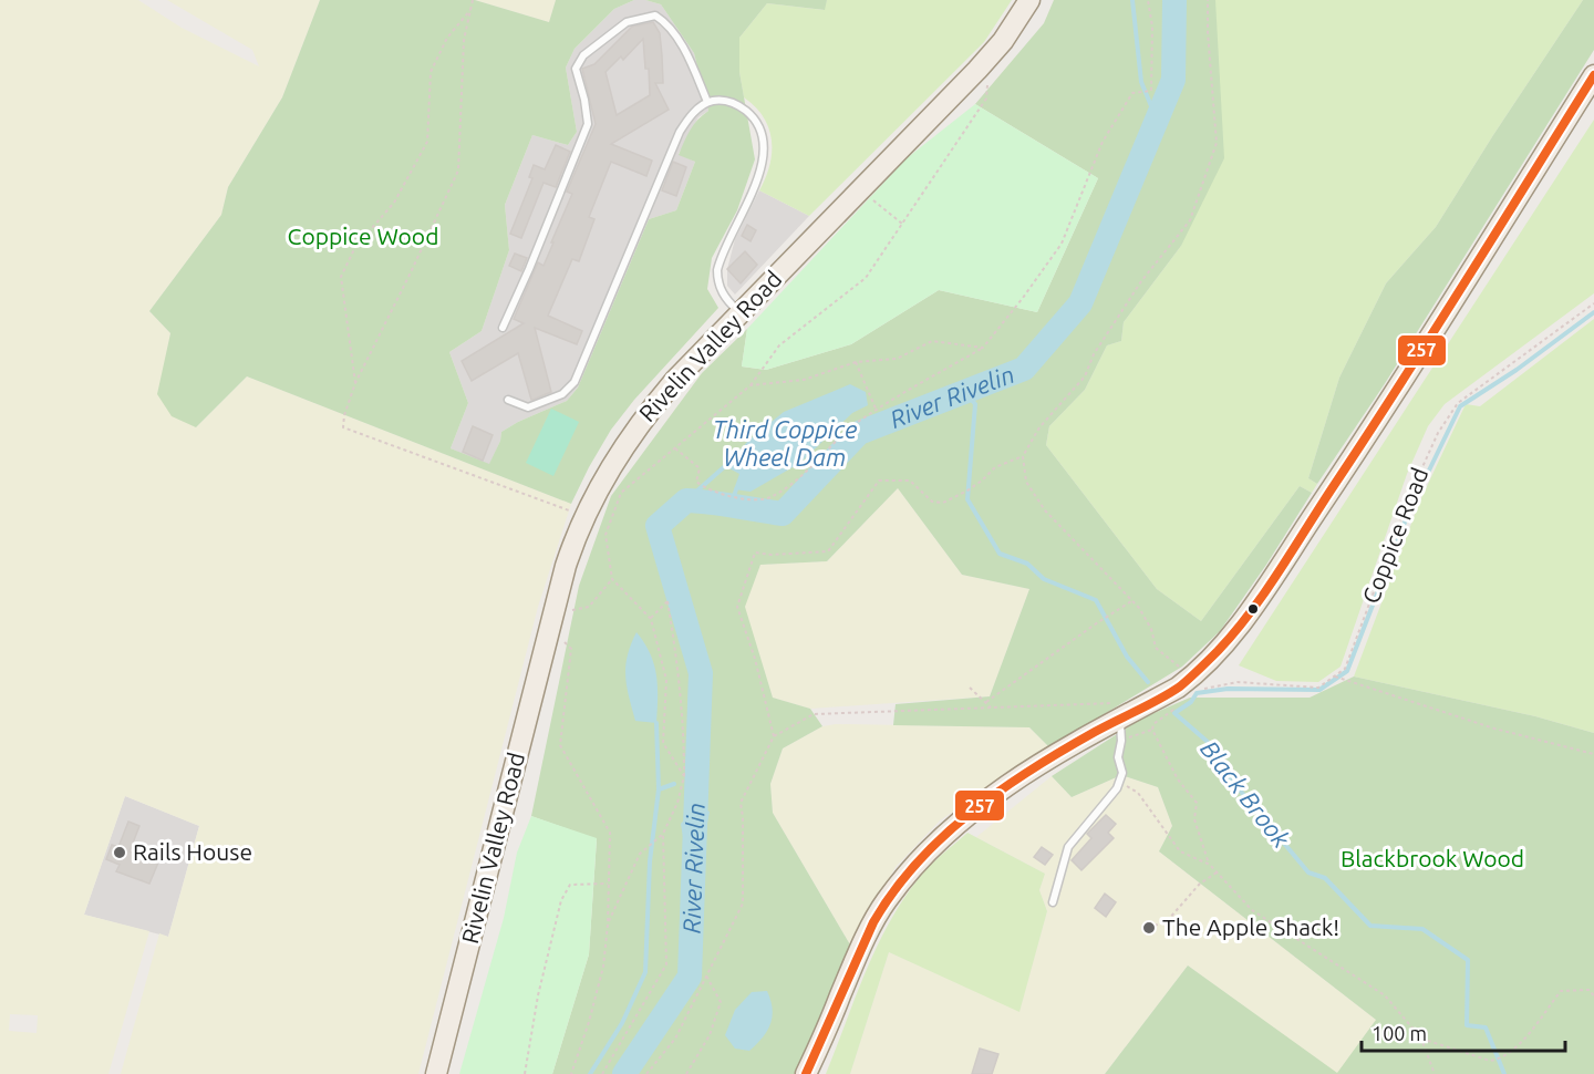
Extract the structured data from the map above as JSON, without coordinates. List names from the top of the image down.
{
  "streets": {
    "main road": ["Rivelin Valley Road"],
    "path": ["Coppice Road"]
  },
  "water": ["River Rivelin", "Third Coppice Wheel Dam", "Black Brook"],
  "parks": ["Coppice Wood", "Blackbrook Wood"],
  "places": ["Rails House", "The Apple Shack!"],
  "lines": ["transit line 257"],
  "scale_bar": "100 m"
}
